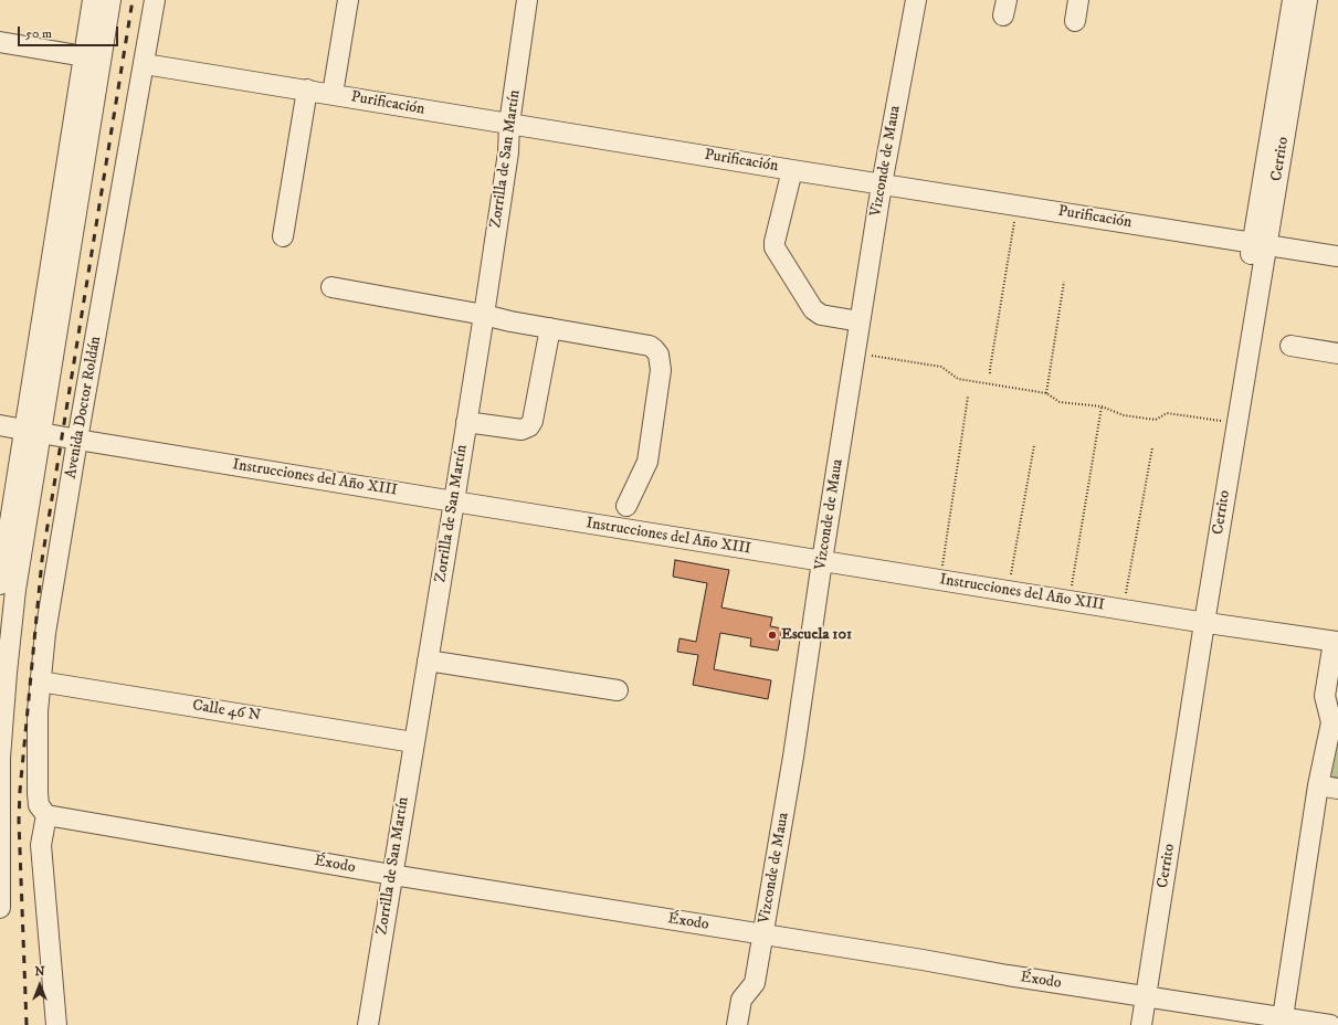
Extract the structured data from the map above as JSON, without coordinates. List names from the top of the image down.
{
  "streets": {
    "street": [
      "Purificación",
      "Zorrilla de San Martín",
      "Cerrito",
      "Vizconde de Maua",
      "Avenida Doctor Roldán",
      "Instrucciones del Año XIII",
      "Calle 46 N",
      "Éxodo"
    ]
  },
  "crossings": [
    ["Purificación", "Zorrilla de San Martín"],
    ["Purificación", "Cerrito"],
    ["Purificación", "Vizconde de Maua"],
    ["Purificación", "Avenida Doctor Roldán"],
    ["Zorrilla de San Martín", "Instrucciones del Año XIII"],
    ["Zorrilla de San Martín", "Calle 46 N"],
    ["Zorrilla de San Martín", "Éxodo"],
    ["Cerrito", "Instrucciones del Año XIII"],
    ["Cerrito", "Éxodo"],
    ["Vizconde de Maua", "Instrucciones del Año XIII"],
    ["Vizconde de Maua", "Éxodo"],
    ["Avenida Doctor Roldán", "Instrucciones del Año XIII"],
    ["Avenida Doctor Roldán", "Calle 46 N"],
    ["Avenida Doctor Roldán", "Éxodo"]
  ],
  "places": ["Escuela 101"],
  "scale_bar": "50 m",
  "north": "top"
}
